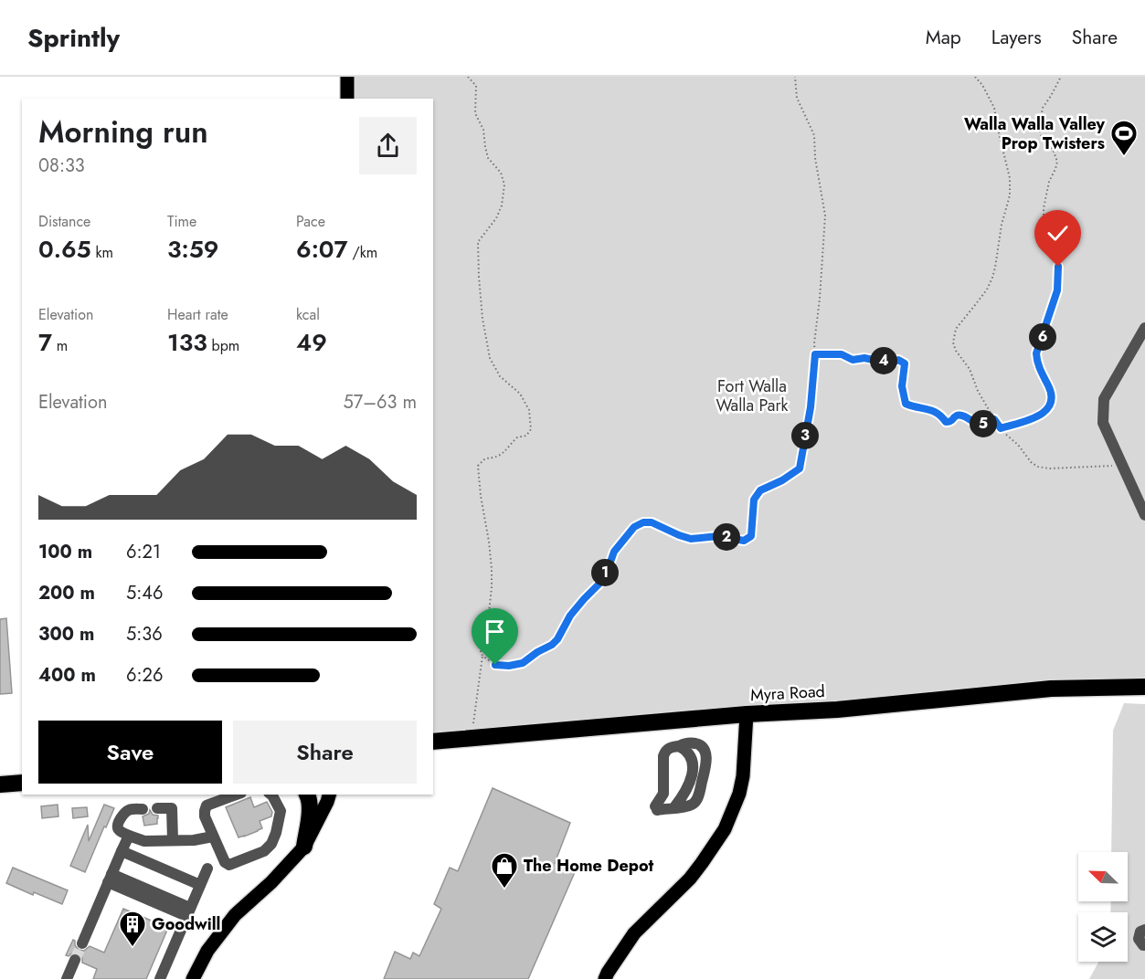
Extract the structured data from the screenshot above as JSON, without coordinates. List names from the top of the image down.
{
  "streets": {
    "highway": ["Myra Road"]
  },
  "parks": ["Fort Walla Walla Park"],
  "places": {
    "sports": ["Walla Walla Valley Prop Twisters"],
    "shop": ["The Home Depot"],
    "building": ["Goodwill"]
  },
  "north": "top left",
  "page": {
    "header": "Sprintly",
    "nav": ["Map", "Layers", "Share"],
    "heading": ["Morning run", "08:33"],
    "stats": [
      ["Distance", "0.65 km"],
      ["Time", "3:59"],
      ["Pace", "6:07 /km"],
      ["Elevation", "7 m"],
      ["Heart rate", "133 bpm"],
      ["kcal", "49"]
    ],
    "pins": [
      "6",
      "4",
      "5",
      "3",
      "2",
      "1"
    ],
    "chart": ["Elevation", "57–63 m"],
    "list": [
      {
        "name": "100 m",
        "note": "6:21"
      },
      {
        "name": "200 m",
        "note": "5:46"
      },
      {
        "name": "300 m",
        "note": "5:36"
      },
      {
        "name": "400 m",
        "note": "6:26"
      }
    ],
    "buttons": ["Save", "Share"]
  }
}
